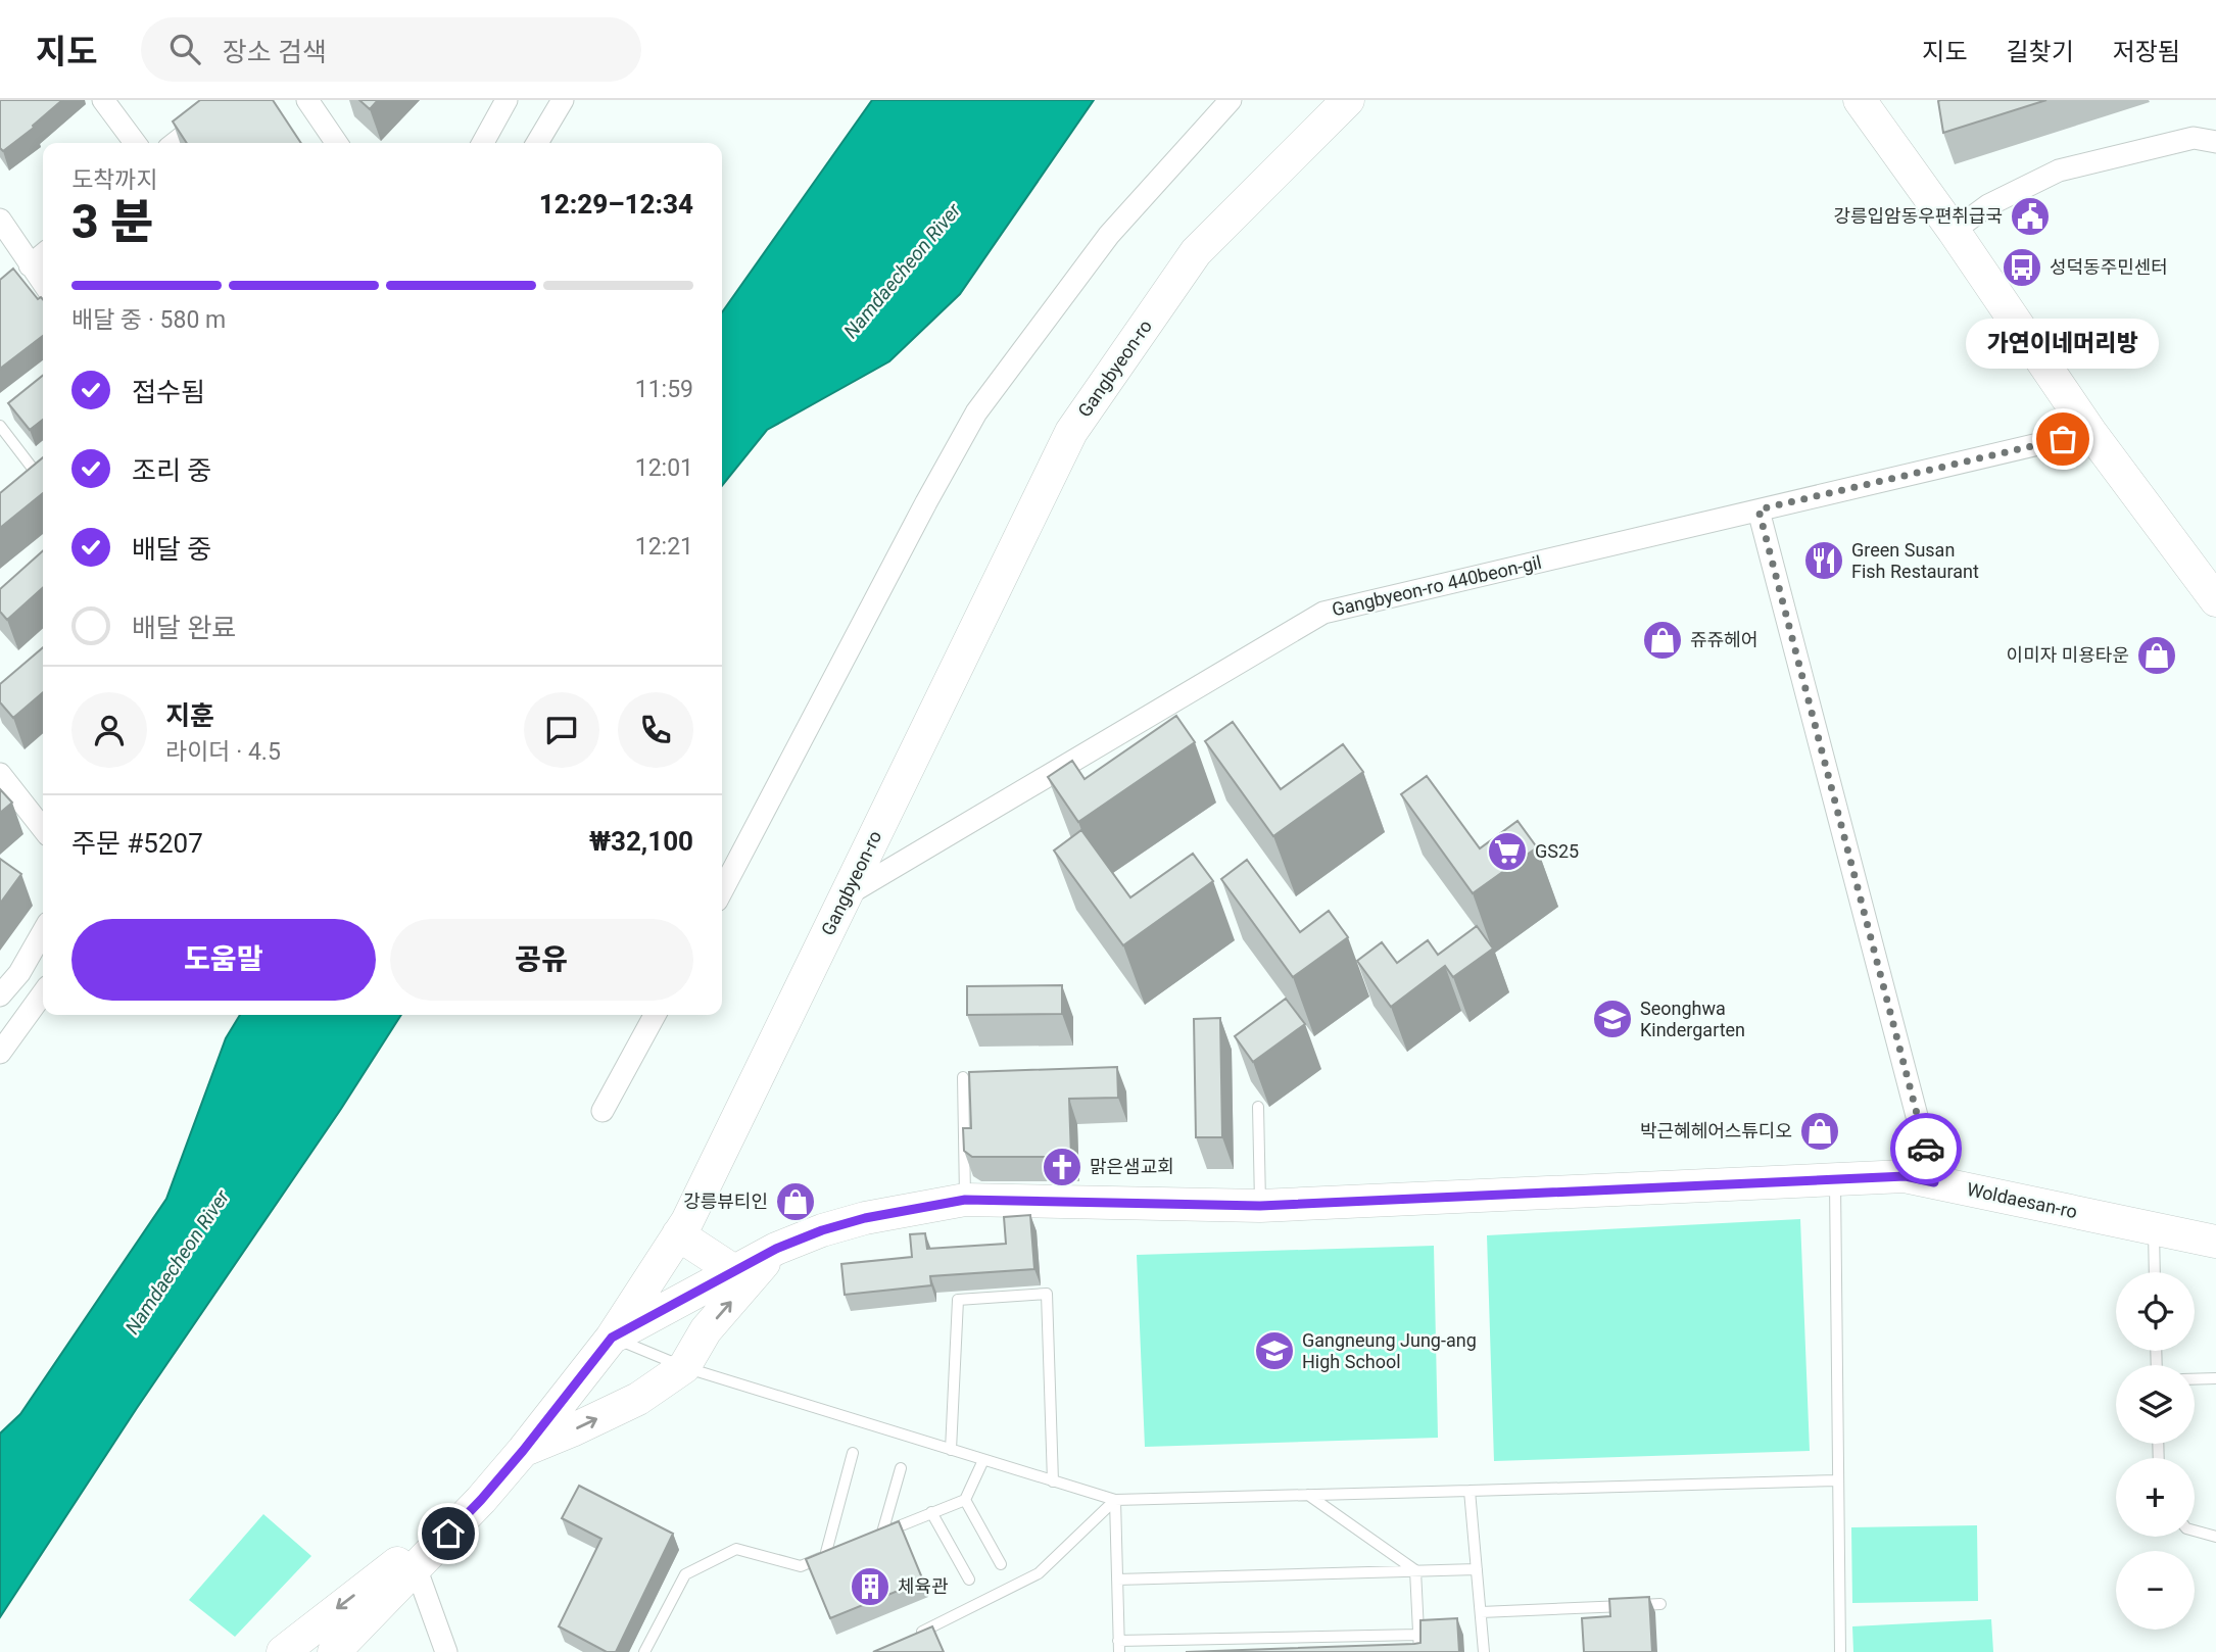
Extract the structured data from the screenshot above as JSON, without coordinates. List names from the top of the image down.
{
  "streets": {
    "street": ["Gangbyeon-ro", "Gangbyeon-ro 440beon-gil", "Woldaesan-ro"]
  },
  "crossings": [
    ["Gangbyeon-ro", "Gangbyeon-ro 440beon-gil"],
    ["Gangbyeon-ro", "Woldaesan-ro"]
  ],
  "water": ["Namdaecheon River"],
  "places": {
    "public building": ["강릉입암동우편취급국"],
    "bus stop": ["성덕동주민센터"],
    "other": ["가연이네머리방"],
    "restaurant": ["Green Susan Fish Restaurant"],
    "shop": [
      "쥬쥬헤어",
      "이미자 미용타운",
      "박근혜헤어스튜디오",
      "강릉뷰티인"
    ],
    "supermarket": ["GS25"],
    "school or university": ["Seonghwa Kindergarten", "Gangneung Jung-ang High School"],
    "church": ["맑은샘교회"],
    "building": ["체육관"]
  },
  "page": {
    "header": "지도",
    "search": "장소 검색",
    "nav": ["지도", "길찾기", "저장됨"],
    "heading": ["3 분", "도착까지", "12:29–12:34"],
    "panel": [
      "지훈",
      "라이더 · 4.5",
      "주문 #5207",
      "₩32,100"
    ],
    "bar": "배달 중 · 580 m",
    "bubble": "가연이네머리방",
    "list": [
      ["접수됨", "11:59"],
      ["조리 중", "12:01"],
      ["배달 중", "12:21"],
      "배달 완료"
    ],
    "buttons": ["도움말", "공유"],
    "map_buttons": ["+", "−"]
  }
}
